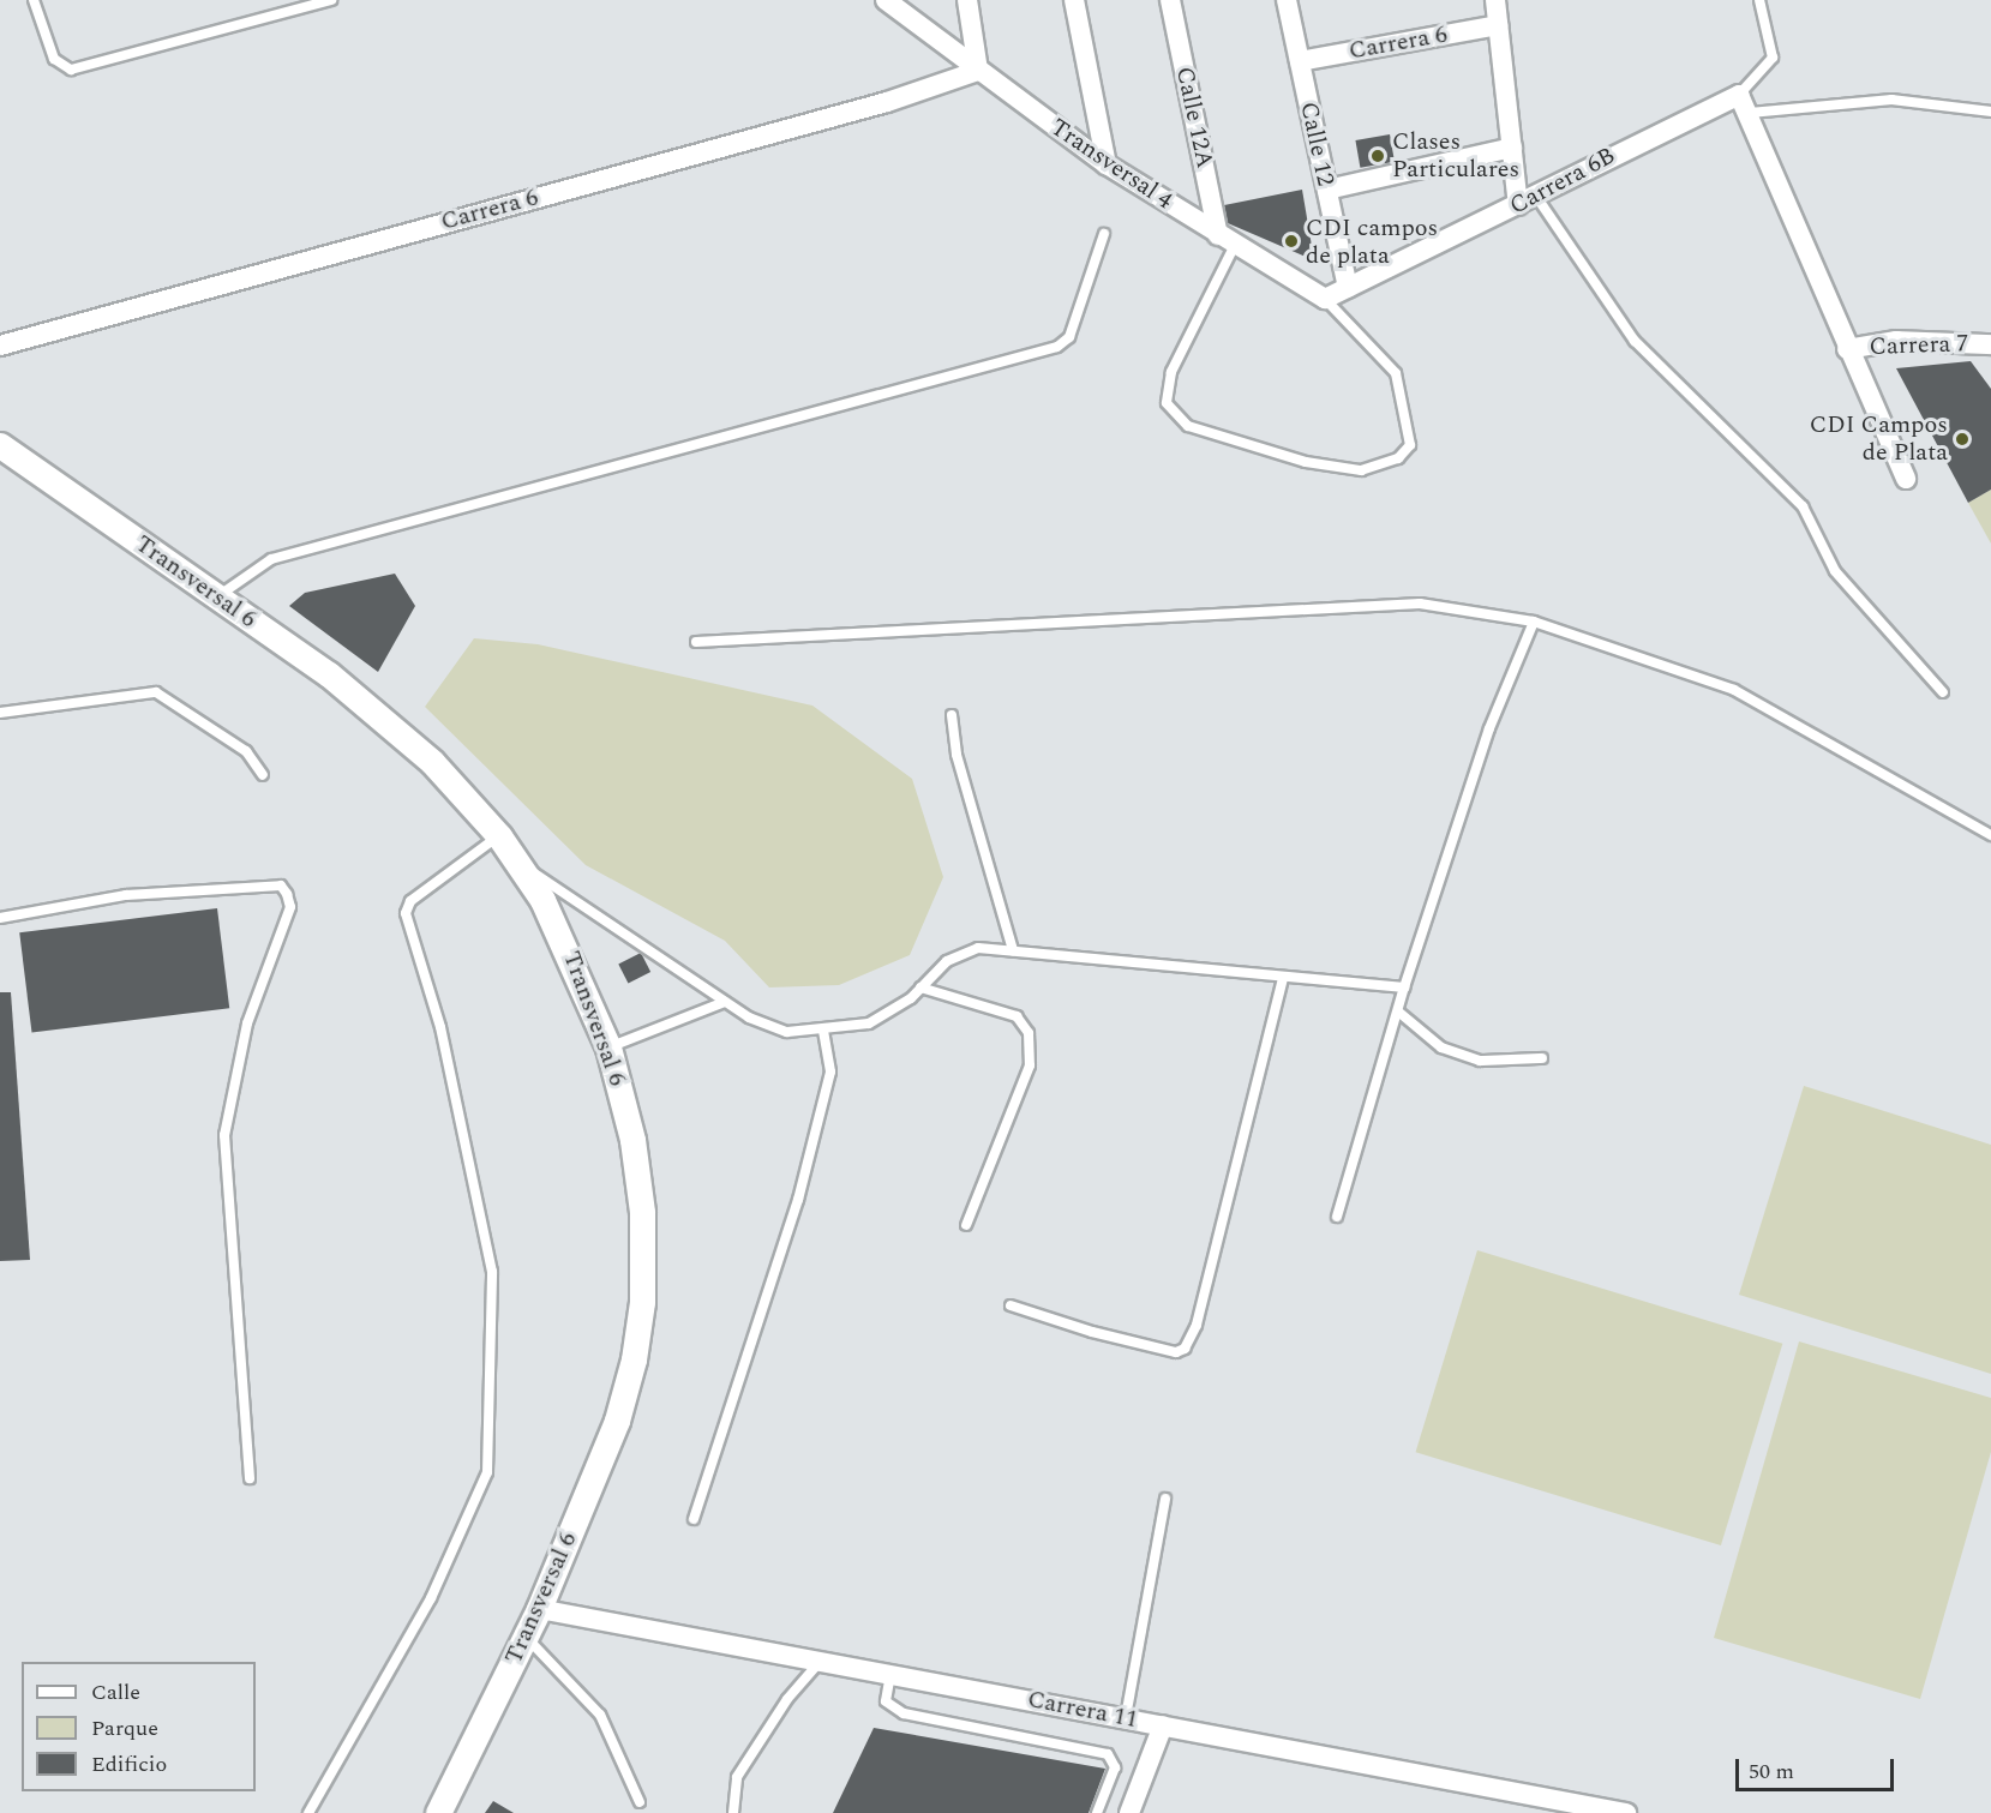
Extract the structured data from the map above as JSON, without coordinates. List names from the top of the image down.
{
  "streets": {
    "street": [
      "Carrera 6",
      "Calle 12A",
      "Calle 12",
      "Transversal 4",
      "Carrera 6B",
      "Carrera 7",
      "Transversal 6",
      "Carrera 11"
    ]
  },
  "crossings": [
    ["Carrera 6", "Calle 12"],
    ["Carrera 6", "Transversal 4"],
    ["Calle 12A", "Transversal 4"],
    ["Calle 12", "Carrera 6B"],
    ["Transversal 6", "Carrera 11"]
  ],
  "places": ["Clases Particulares", "CDI campos de plata", "CDI Campos de Plata"],
  "legend": ["Calle", "Parque", "Edificio"],
  "scale_bar": "50 m"
}
